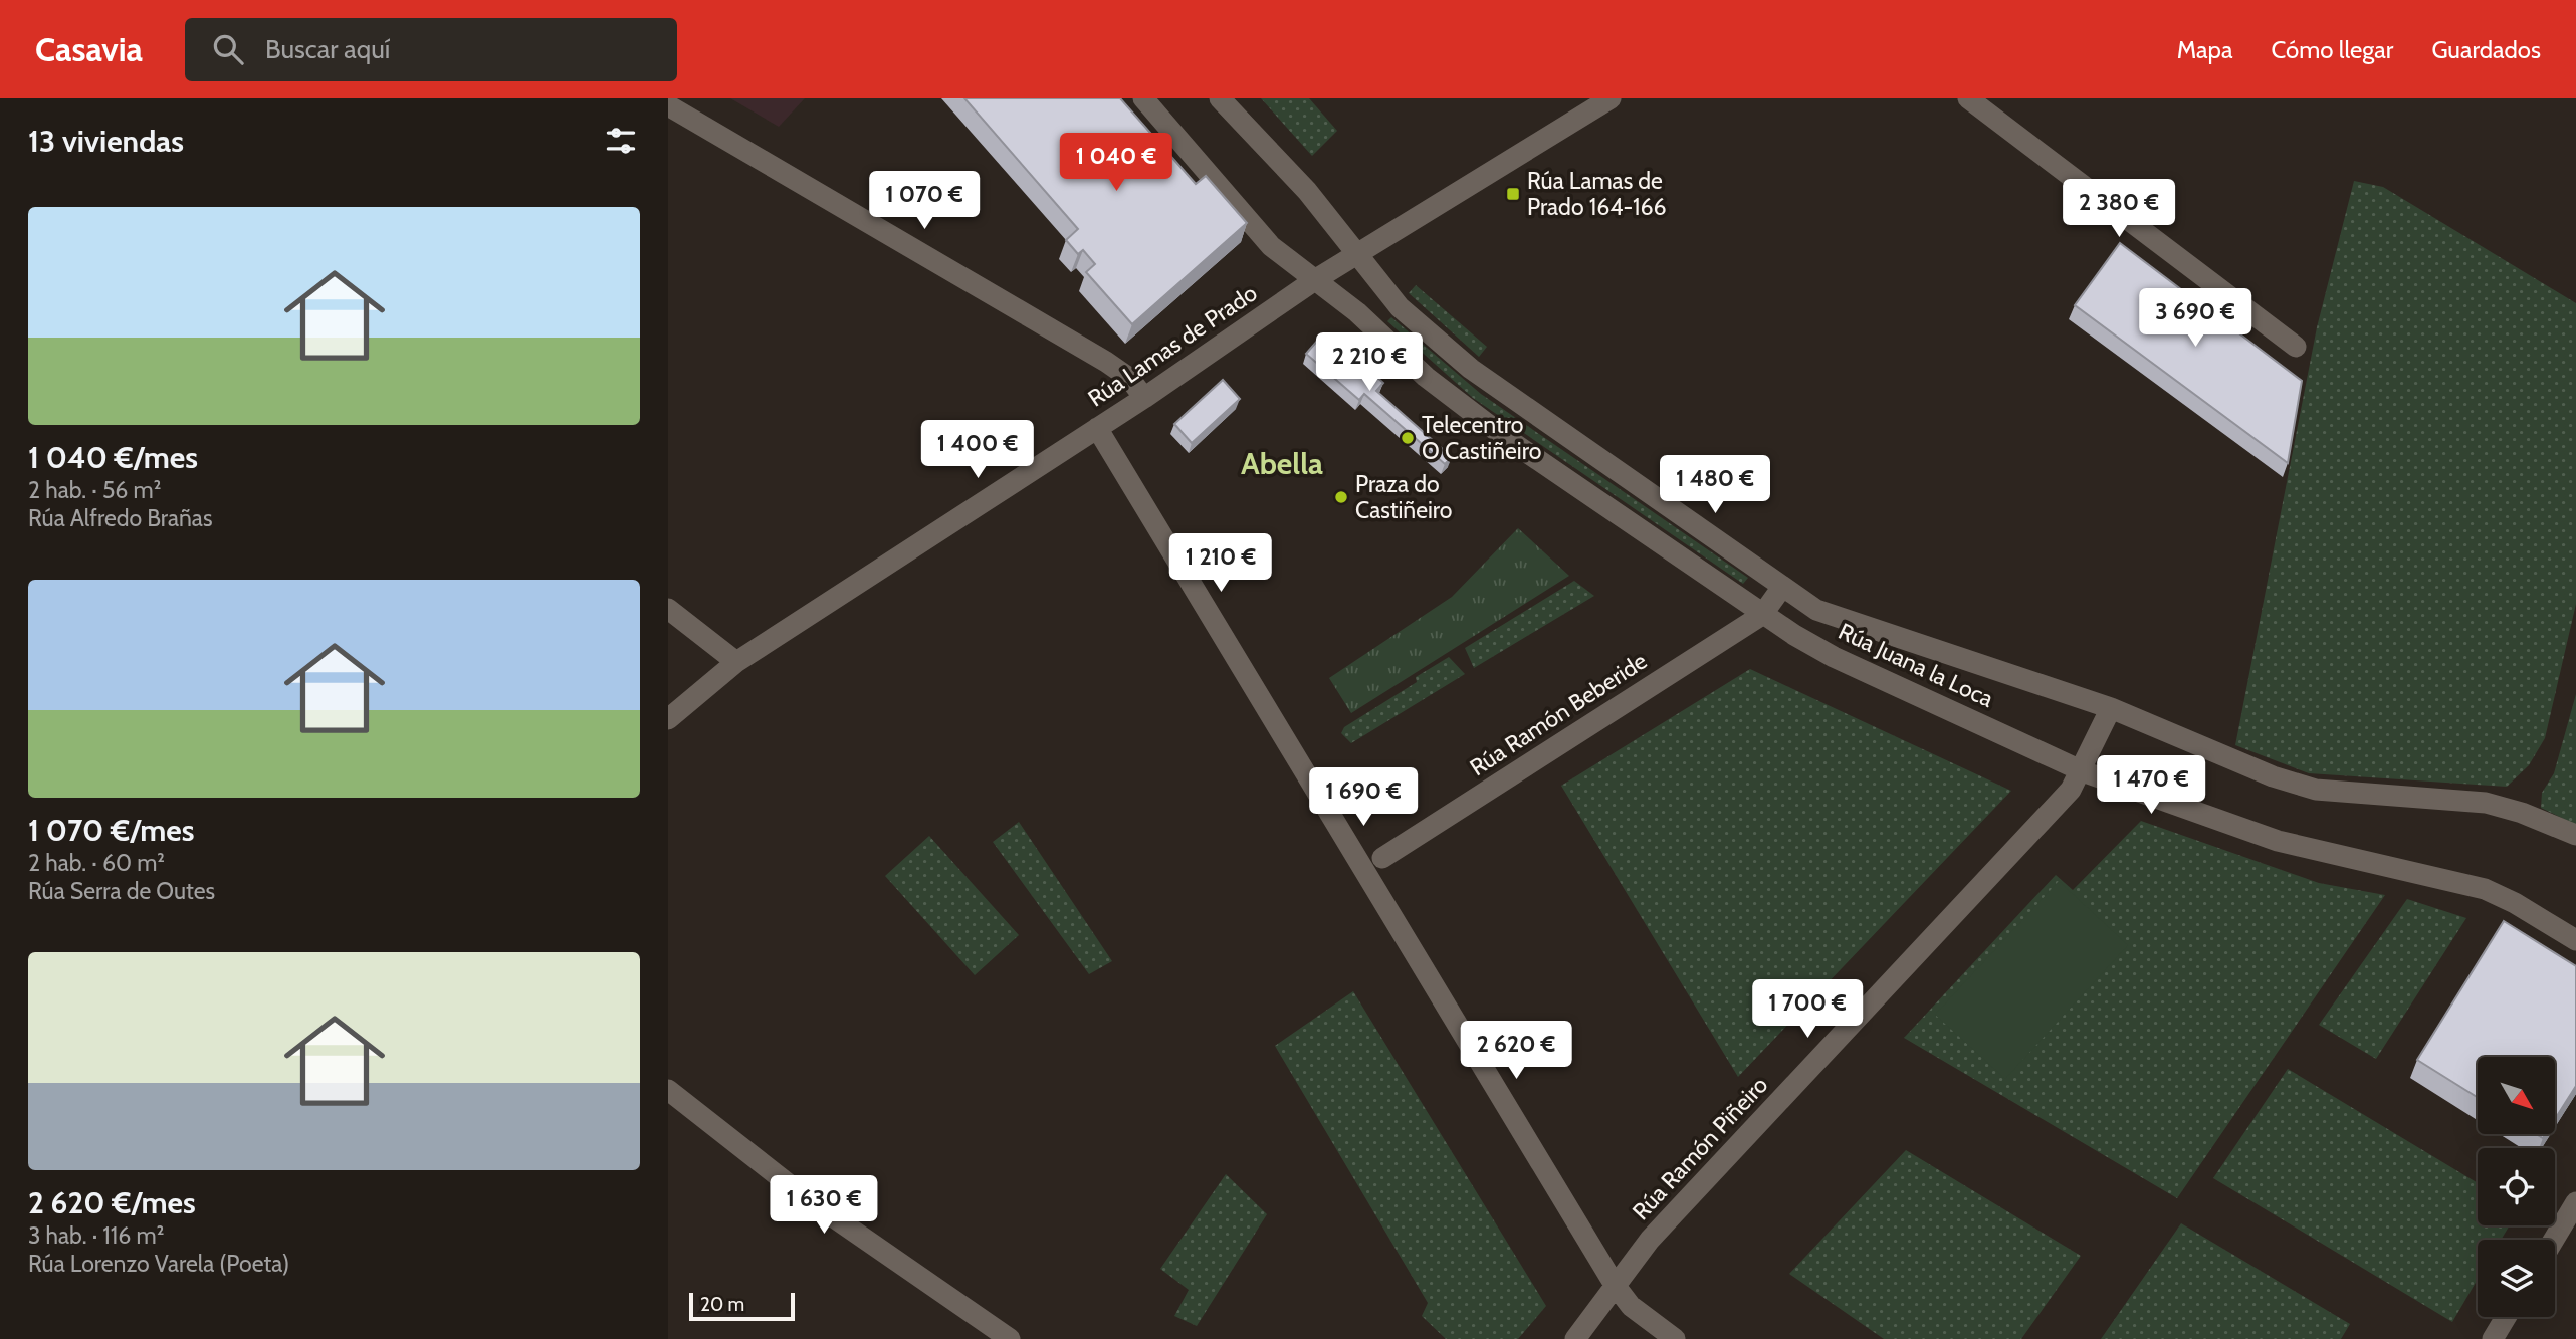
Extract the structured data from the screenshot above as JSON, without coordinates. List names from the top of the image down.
{
  "streets": {
    "street": [
      "Rúa Lamas de Prado",
      "Rúa Juana la Loca",
      "Rúa Ramón Beberide",
      "Rúa Ramón Piñeiro"
    ]
  },
  "crossings": [
    ["Rúa Lamas de Prado", "Rúa Juana la Loca"],
    ["Rúa Juana la Loca", "Rúa Ramón Beberide"],
    ["Rúa Juana la Loca", "Rúa Ramón Piñeiro"]
  ],
  "districts": ["Abella"],
  "places": {
    "transit": ["Rúa Lamas de Prado 164-166"],
    "other": ["Telecentro O Castiñeiro", "Praza do Castiñeiro"]
  },
  "scale_bar": "20 m",
  "north": "bottom right",
  "page": {
    "header": "Casavia",
    "search": "Buscar aquí",
    "nav": ["Mapa", "Cómo llegar", "Guardados"],
    "heading": "13 viviendas",
    "price": [
      "1 040 €",
      "1 070 €",
      "2 380 €",
      "3 690 €",
      "2 210 €",
      "1 400 €",
      "1 480 €",
      "1 210 €",
      "1 470 €",
      "1 690 €",
      "1 700 €",
      "2 620 €",
      "1 630 €"
    ],
    "list": [
      {
        "name": "1 040 €/mes",
        "note": "2 hab. · 56 m² · Rúa Alfredo Brañas"
      },
      {
        "name": "1 070 €/mes",
        "note": "2 hab. · 60 m² · Rúa Serra de Outes"
      },
      {
        "name": "2 620 €/mes",
        "note": "3 hab. · 116 m² · Rúa Lorenzo Varela (Poeta)"
      }
    ],
    "scale": "20 m"
  }
}
